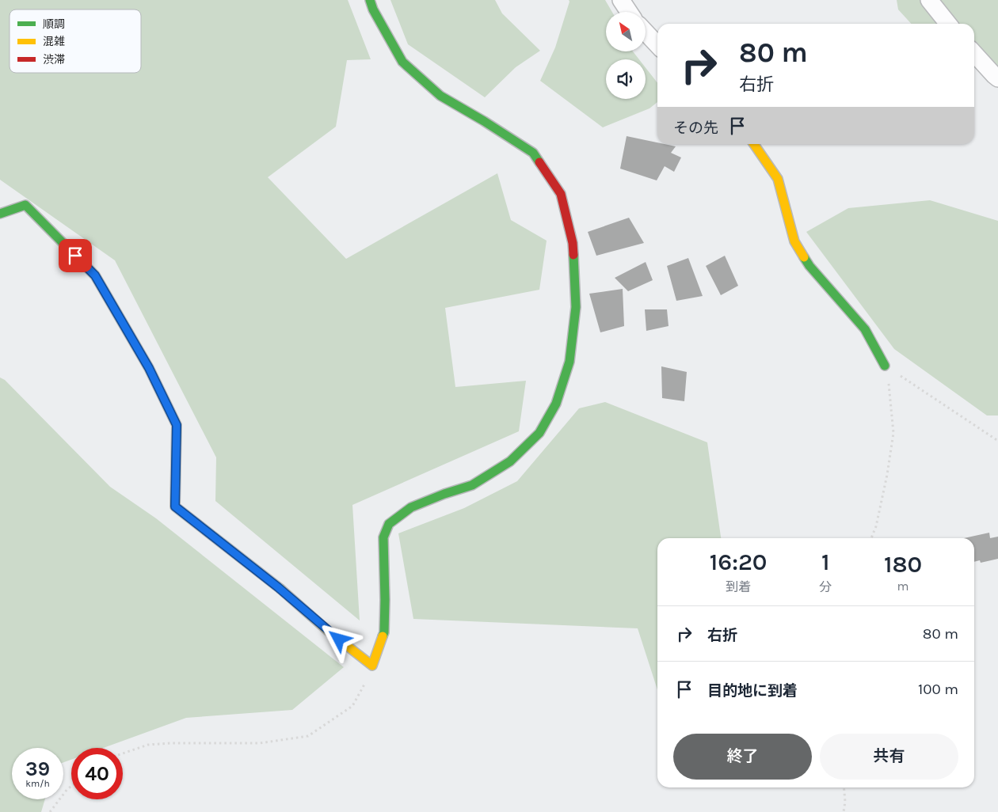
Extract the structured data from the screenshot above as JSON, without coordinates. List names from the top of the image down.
{
  "legend": ["順調", "混雑", "渋滞"],
  "north": "top left",
  "page": {
    "turn": ["80 m", "右折"],
    "then": "その先",
    "eta": [
      "16:20",
      "到着",
      "1",
      "分",
      "180",
      "m"
    ],
    "list": [
      {
        "name": "右折",
        "value": "80 m"
      },
      {
        "name": "目的地に到着",
        "value": "100 m"
      }
    ],
    "buttons": ["終了", "共有"],
    "speed": "39 km/h",
    "limit": "40"
  }
}
